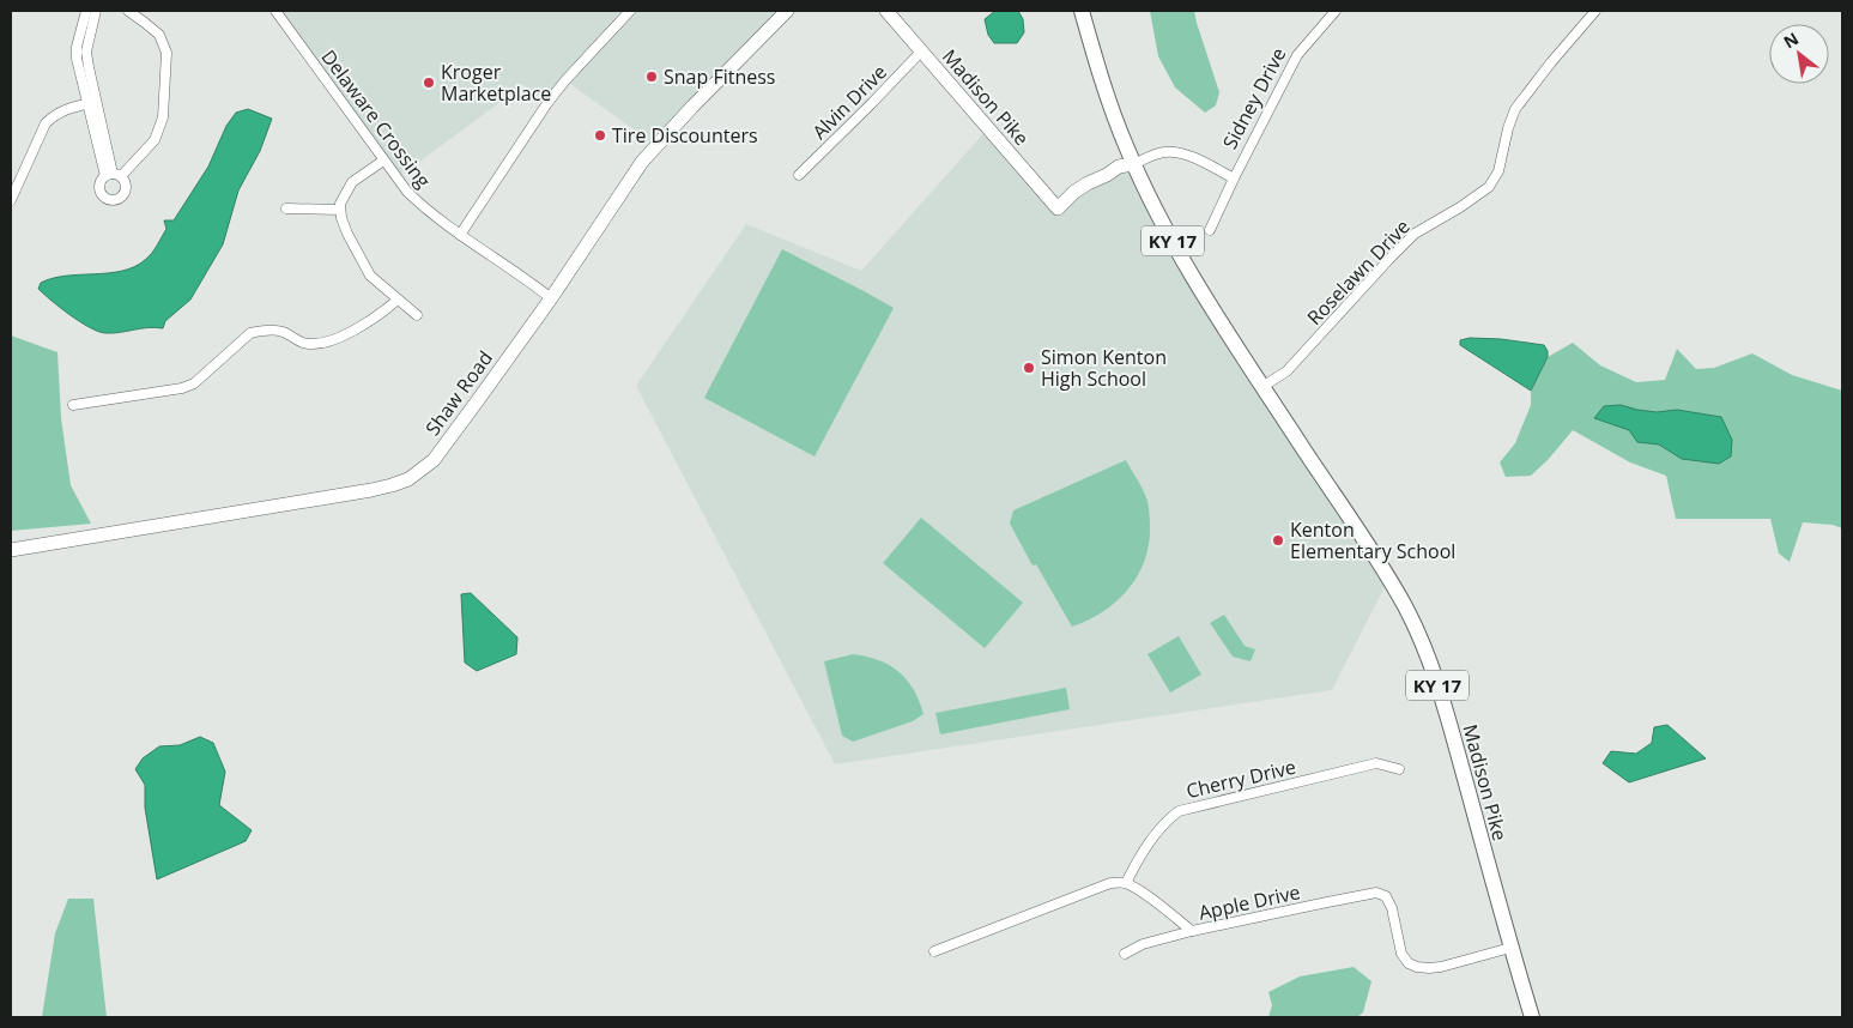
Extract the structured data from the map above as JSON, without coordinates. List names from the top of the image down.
{
  "streets": {
    "main road": [
      "Madison Pike",
      "Sidney Drive",
      "KY 17",
      "Shaw Road"
    ],
    "street": [
      "Alvin Drive",
      "Delaware Crossing",
      "Roselawn Drive",
      "Cherry Drive",
      "Apple Drive"
    ]
  },
  "crossings": [
    ["Madison Pike", "Sidney Drive"],
    ["Madison Pike", "Alvin Drive"],
    ["Madison Pike", "KY 17"],
    ["Madison Pike", "Roselawn Drive"],
    ["Madison Pike", "Apple Drive"],
    ["Sidney Drive", "KY 17"],
    ["Delaware Crossing", "Shaw Road"],
    ["KY 17", "Roselawn Drive"],
    ["Cherry Drive", "Apple Drive"]
  ],
  "places": [
    "Snap Fitness",
    "Kroger Marketplace",
    "Tire Discounters",
    "Simon Kenton High School",
    "Kenton Elementary School"
  ],
  "north": "top left"
}
